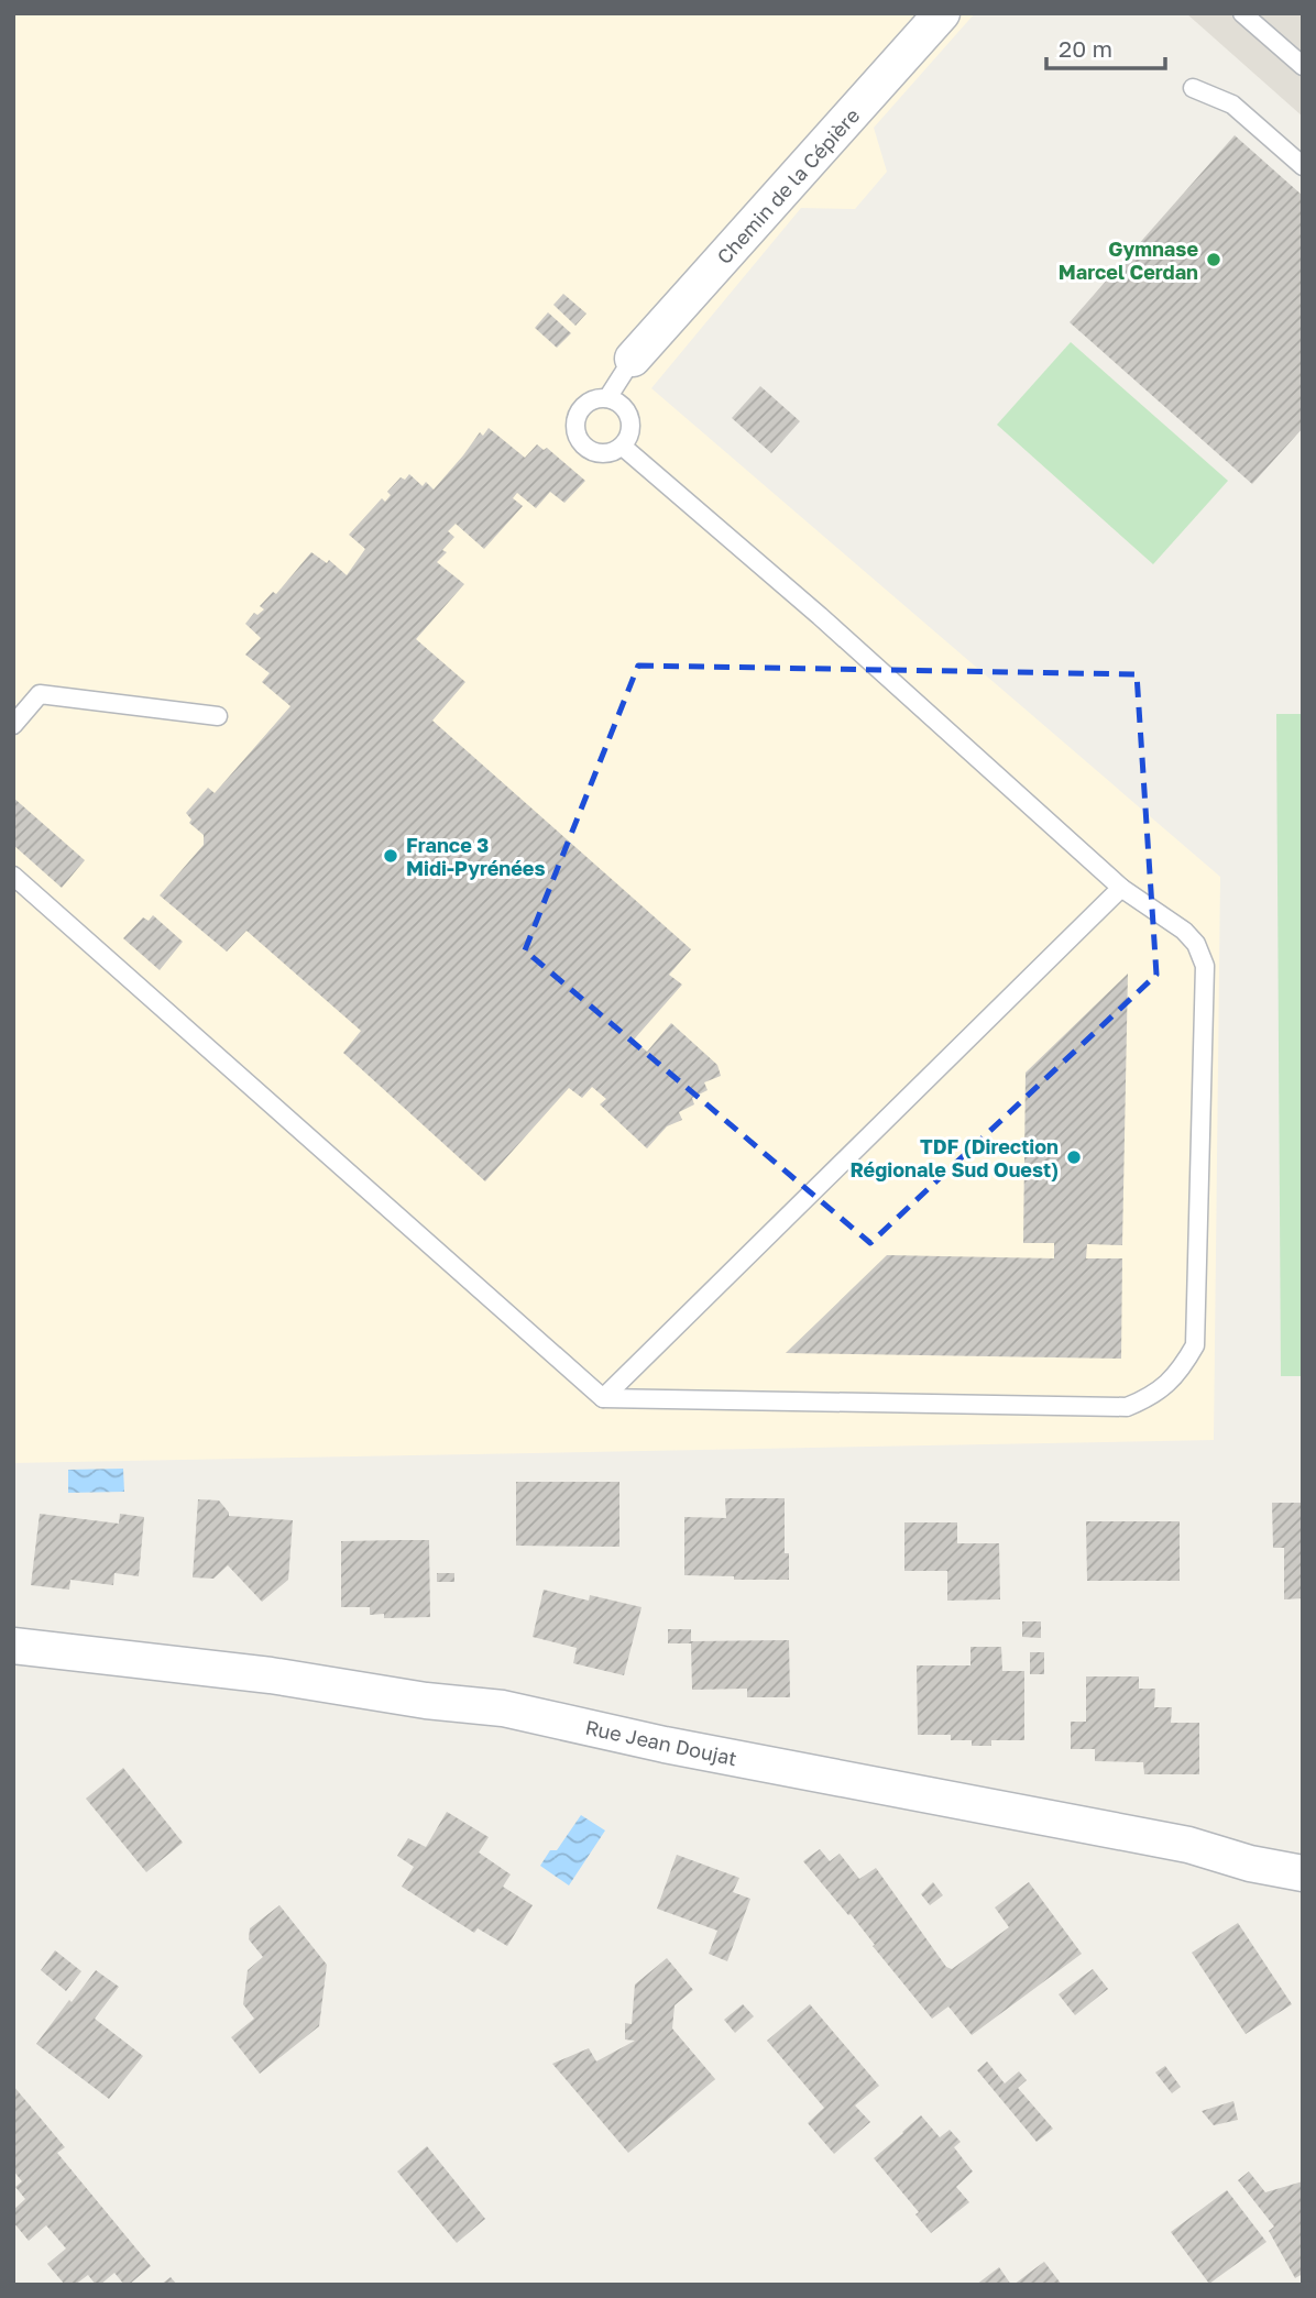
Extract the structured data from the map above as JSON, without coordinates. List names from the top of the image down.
{
  "streets": {
    "street": ["Chemin de la Cépière", "Rue Jean Doujat"]
  },
  "places": ["Gymnase Marcel Cerdan", "France 3 Midi-Pyrénées", "TDF (Direction Régionale Sud Ouest)"],
  "scale_bar": "20 m"
}
